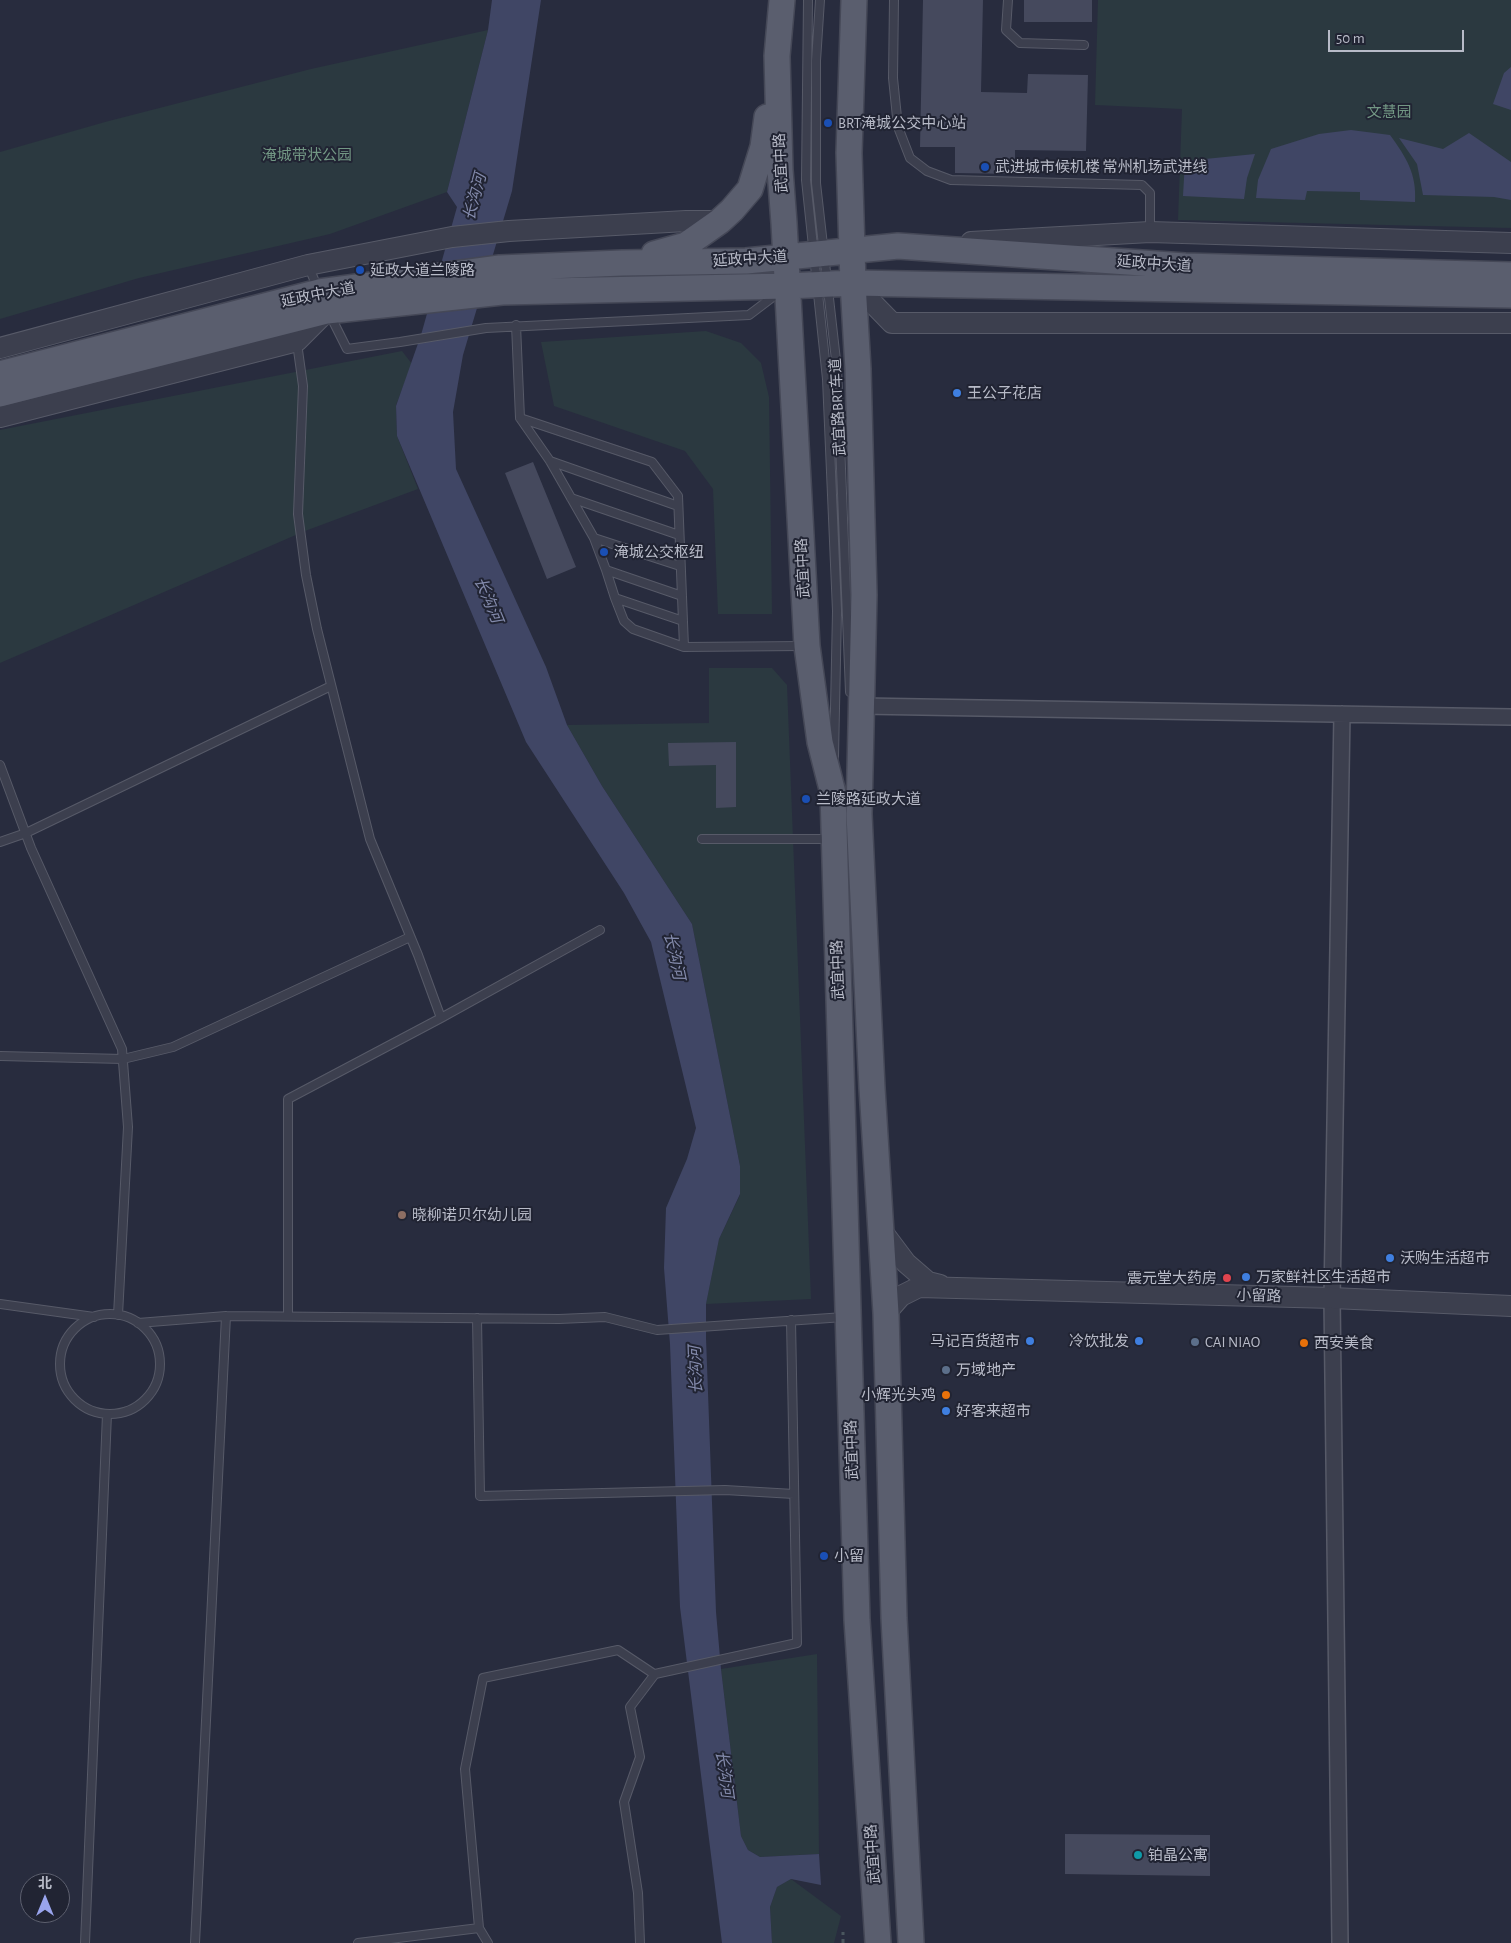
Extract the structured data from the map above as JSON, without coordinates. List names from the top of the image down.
{
  "streets": {
    "main road": ["武宜中路", "延政中大道"],
    "street": ["小留路"],
    "lane": ["武宜路BRT车道"]
  },
  "crossings": [
    ["武宜中路", "延政中大道"],
    ["武宜中路", "武宜路BRT车道"],
    ["武宜中路", "小留路"],
    ["延政中大道", "武宜路BRT车道"]
  ],
  "water": ["长沟河"],
  "parks": ["文慧园", "淹城带状公园"],
  "places": [
    "BRT淹城公交中心站",
    "武进城市候机楼 常州机场武进线",
    "延政大道兰陵路",
    "王公子花店",
    "淹城公交枢纽",
    "兰陵路延政大道",
    "晓柳诺贝尔幼儿园",
    "沃购生活超市",
    "万家鲜社区生活超市",
    "震元堂大药房",
    "马记百货超市",
    "冷饮批发",
    "CAI NIAO",
    "西安美食",
    "万域地产",
    "小辉光头鸡",
    "好客来超市",
    "小留",
    "铂晶公寓"
  ],
  "scale_bar": "50 m",
  "north": "top"
}
